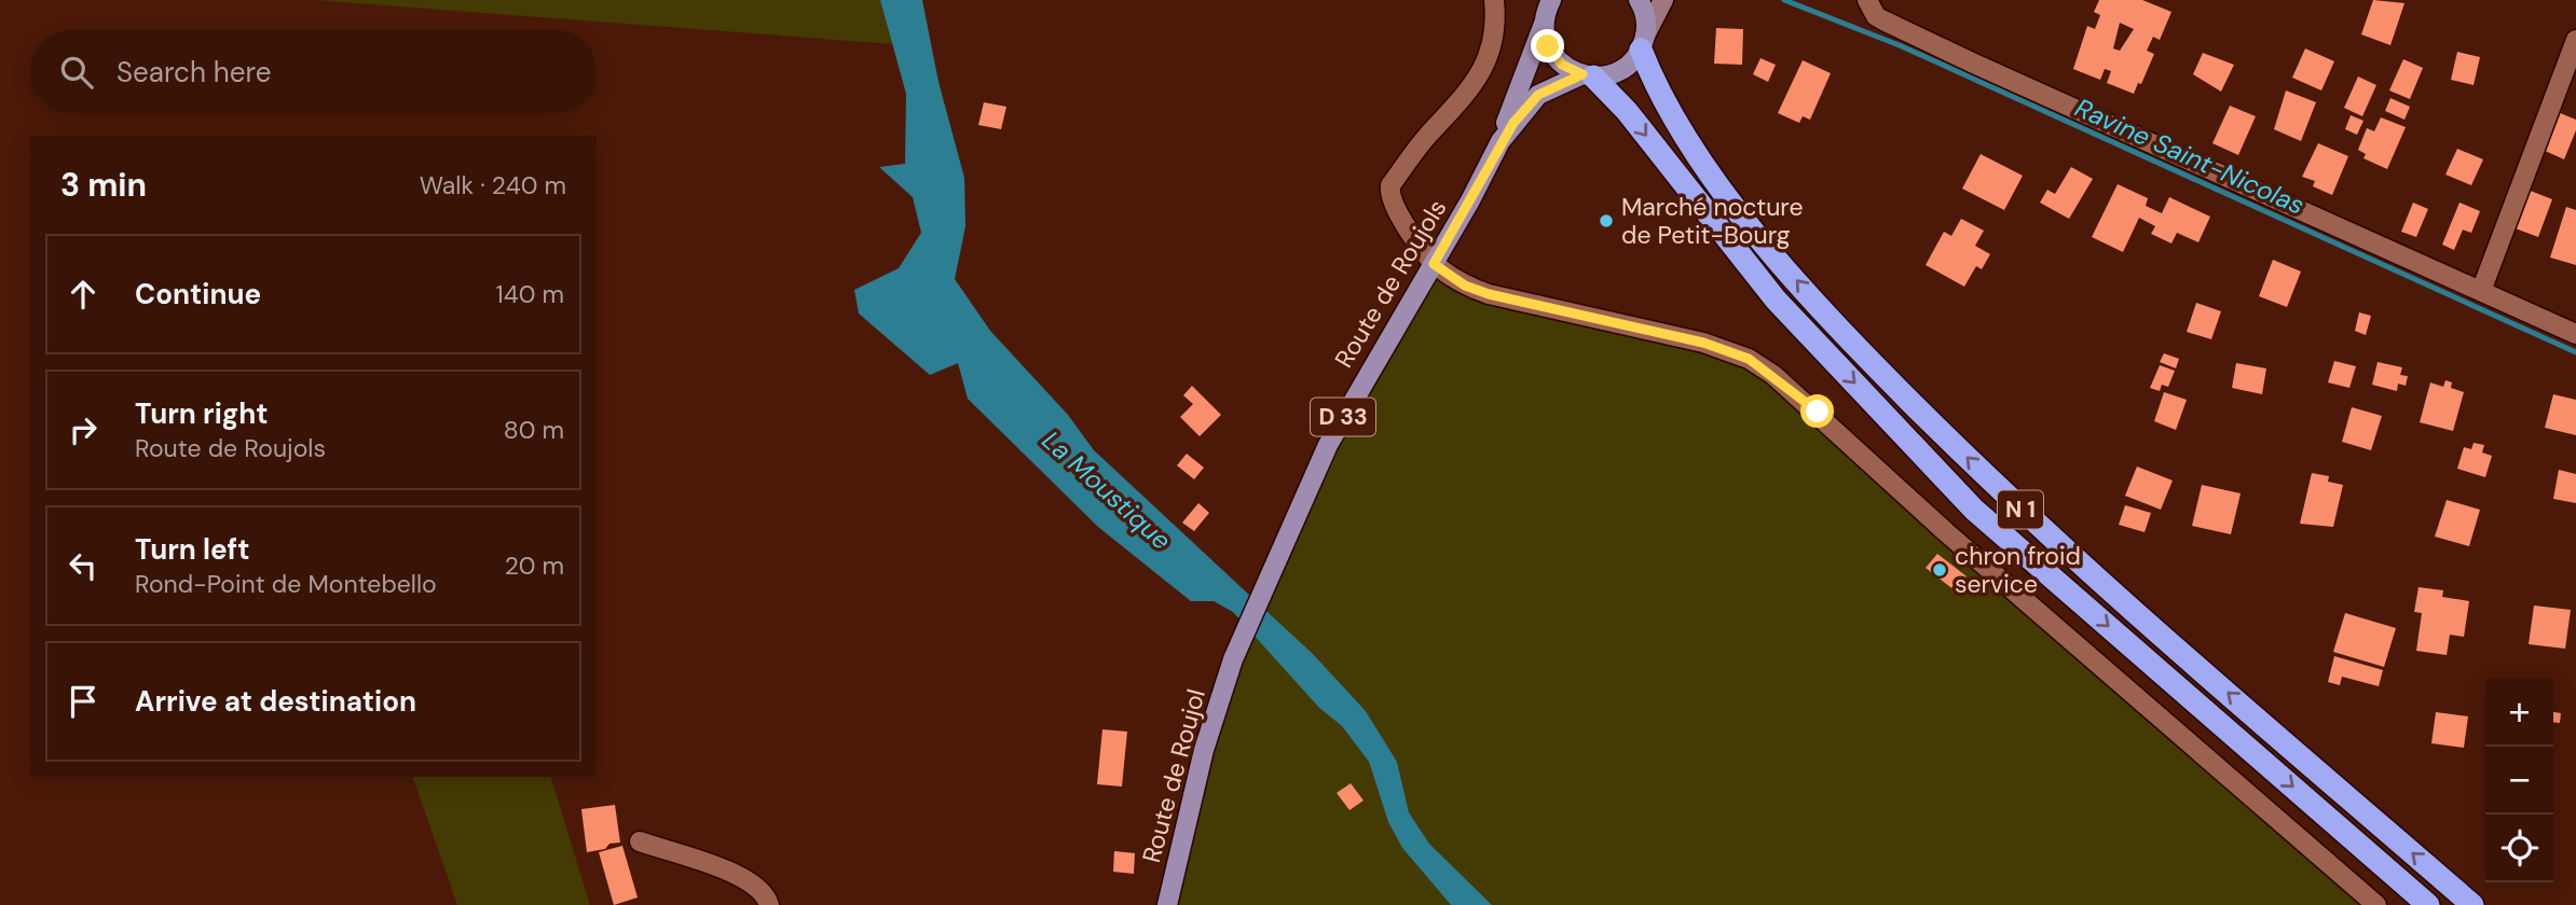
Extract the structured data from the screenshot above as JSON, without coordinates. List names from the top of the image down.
{
  "streets": {
    "highway": ["N 1"],
    "main road": ["Route de Roujols", "D 33", "Route de Roujol"]
  },
  "crossings": [
    ["Route de Roujols", "N 1"],
    ["Route de Roujols", "Route de Roujol"]
  ],
  "water": ["Ravine Saint-Nicolas", "La Moustique"],
  "places": ["Marché nocture de Petit-Bourg", "chron froid service"],
  "page": {
    "search": "Search here",
    "heading": ["3 min", "Walk · 240 m"],
    "list": [
      ["Continue", "140 m"],
      ["Turn right", "Route de Roujols", "80 m"],
      ["Turn left", "Rond-Point de Montebello", "20 m"],
      "Arrive at destination"
    ],
    "map_buttons": ["+", "−"]
  }
}
